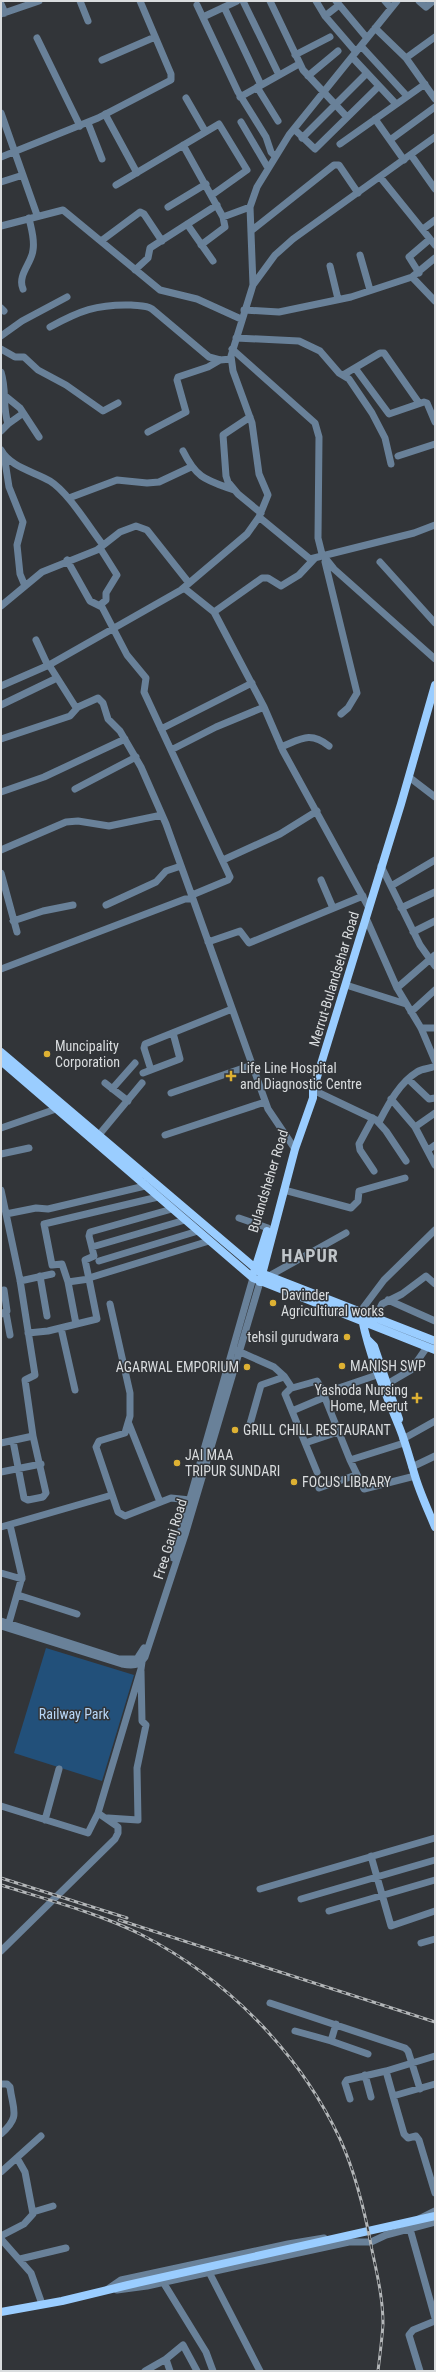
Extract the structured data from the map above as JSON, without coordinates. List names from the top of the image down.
{
  "streets": {
    "main road": ["Merrut-Bulandsehar Road", "Bulandsheher Road"],
    "street": ["Free Ganj Road"]
  },
  "crossings": [
    ["Merrut-Bulandsehar Road", "Bulandsheher Road"]
  ],
  "districts": ["HAPUR"],
  "parks": ["Railway Park"],
  "places": {
    "other": [
      "Muncipality Corporation",
      "Davinder Agricultiural works",
      "tehsil gurudwara",
      "MANISH SWP",
      "AGARWAL EMPORIUM",
      "GRILL CHILL RESTAURANT",
      "JAI MAA TRIPUR SUNDARI",
      "FOCUS LIBRARY"
    ],
    "health": ["Life Line Hospital and Diagnostic Centre", "Yashoda Nursing Home, Meerut"]
  }
}
